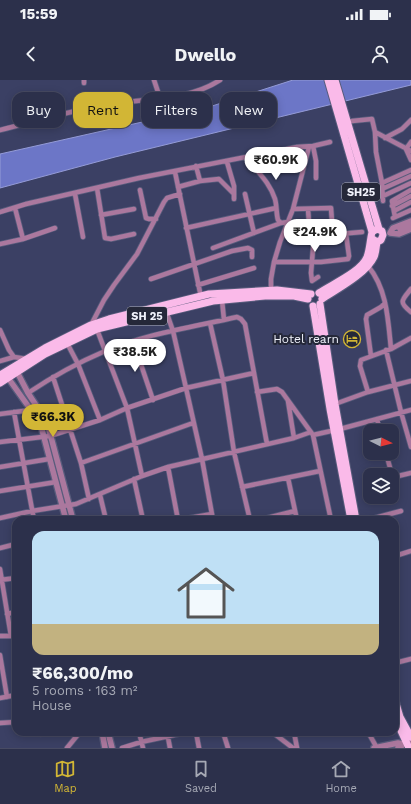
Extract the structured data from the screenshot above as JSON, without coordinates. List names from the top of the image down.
{
  "streets": {
    "main road": ["SH25", "SH 25"]
  },
  "places": {
    "hotel": ["Hotel rearn"]
  },
  "north": "right",
  "page": {
    "status": "15:59",
    "header": "Dwello",
    "chip": [
      "Buy",
      "Rent",
      "Filters",
      "New"
    ],
    "price": [
      "₹60.9K",
      "₹24.9K",
      "₹38.5K",
      "₹66.3K"
    ],
    "list": [
      {
        "name": "₹66,300/mo",
        "note": "5 rooms · 163 m² · House"
      }
    ],
    "tabs": ["Map", "Saved", "Home"]
  }
}
